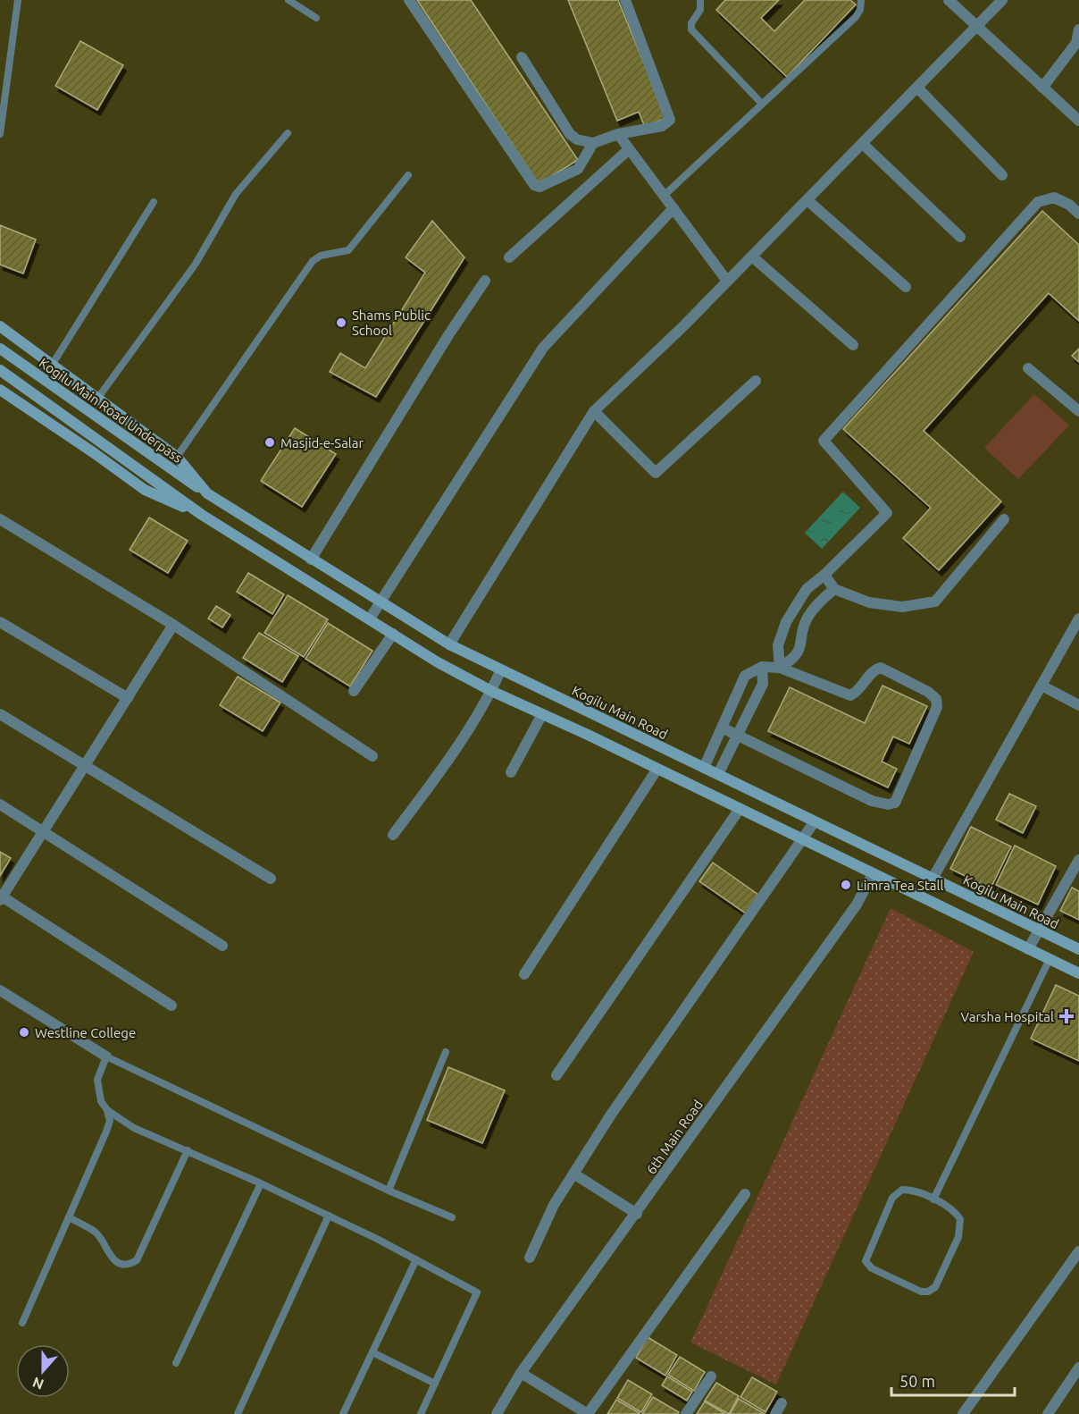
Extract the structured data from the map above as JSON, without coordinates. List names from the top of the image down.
{
  "streets": {
    "main road": ["Kogilu Main Road Underpass", "Kogilu Main Road"],
    "street": ["6th Main Road"]
  },
  "crossings": [
    ["Kogilu Main Road Underpass", "Kogilu Main Road"]
  ],
  "places": {
    "other": [
      "Shams Public School",
      "Masjid-e-Salar",
      "Limra Tea Stall",
      "Westline College"
    ],
    "health": ["Varsha Hospital"]
  },
  "scale_bar": "50 m",
  "north": "bottom"
}
